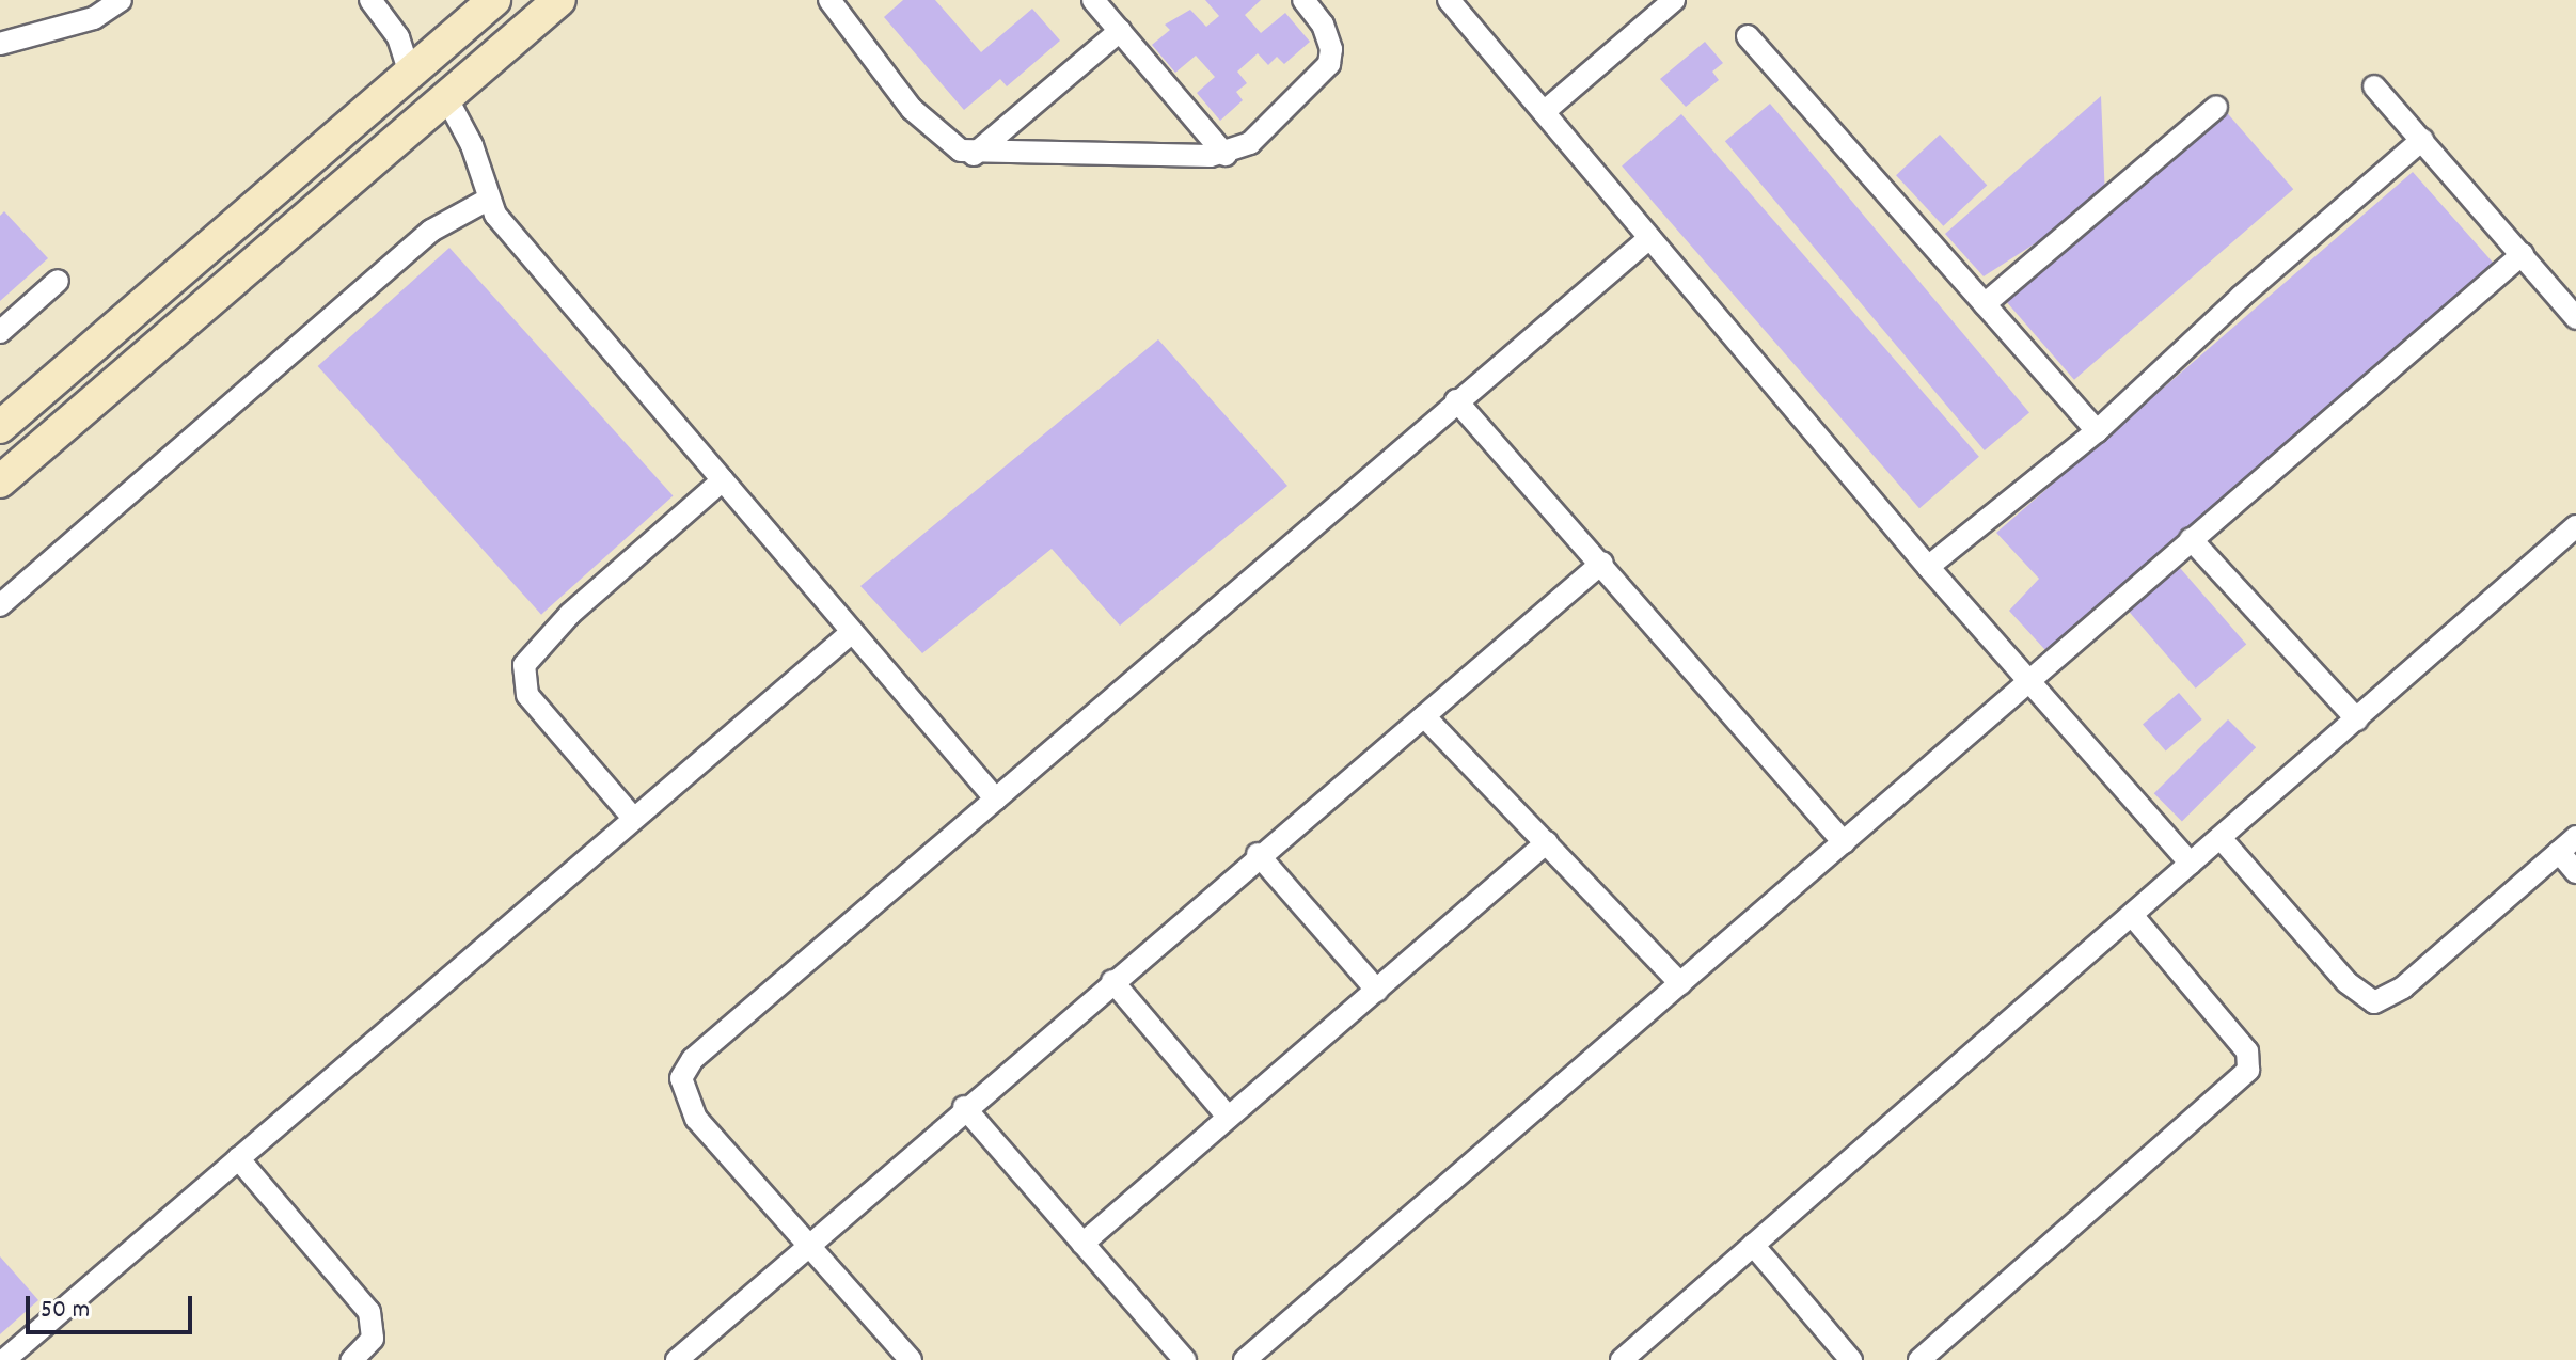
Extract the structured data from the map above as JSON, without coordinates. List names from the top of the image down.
{
  "scale_bar": "50 m"
}
